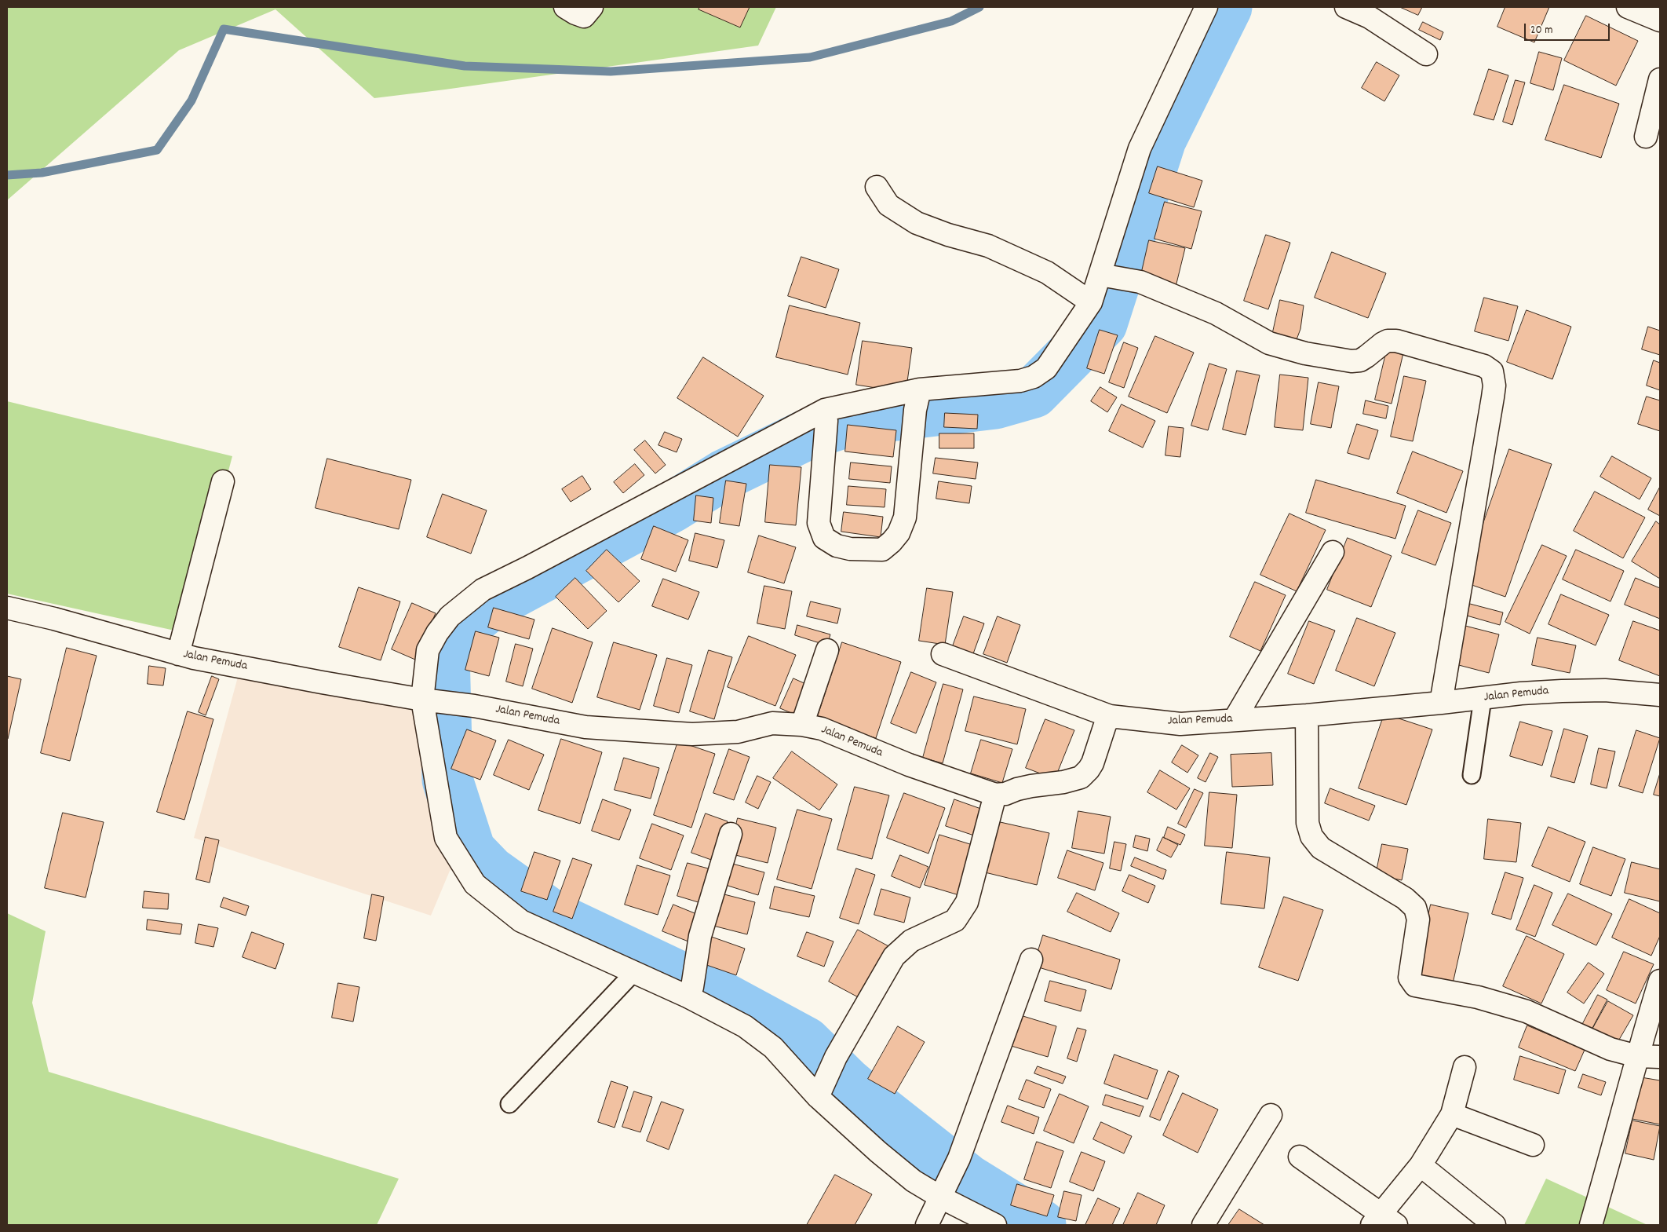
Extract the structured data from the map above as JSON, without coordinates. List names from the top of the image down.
{
  "streets": {
    "street": ["Jalan Pemuda"]
  },
  "scale_bar": "20 m"
}
